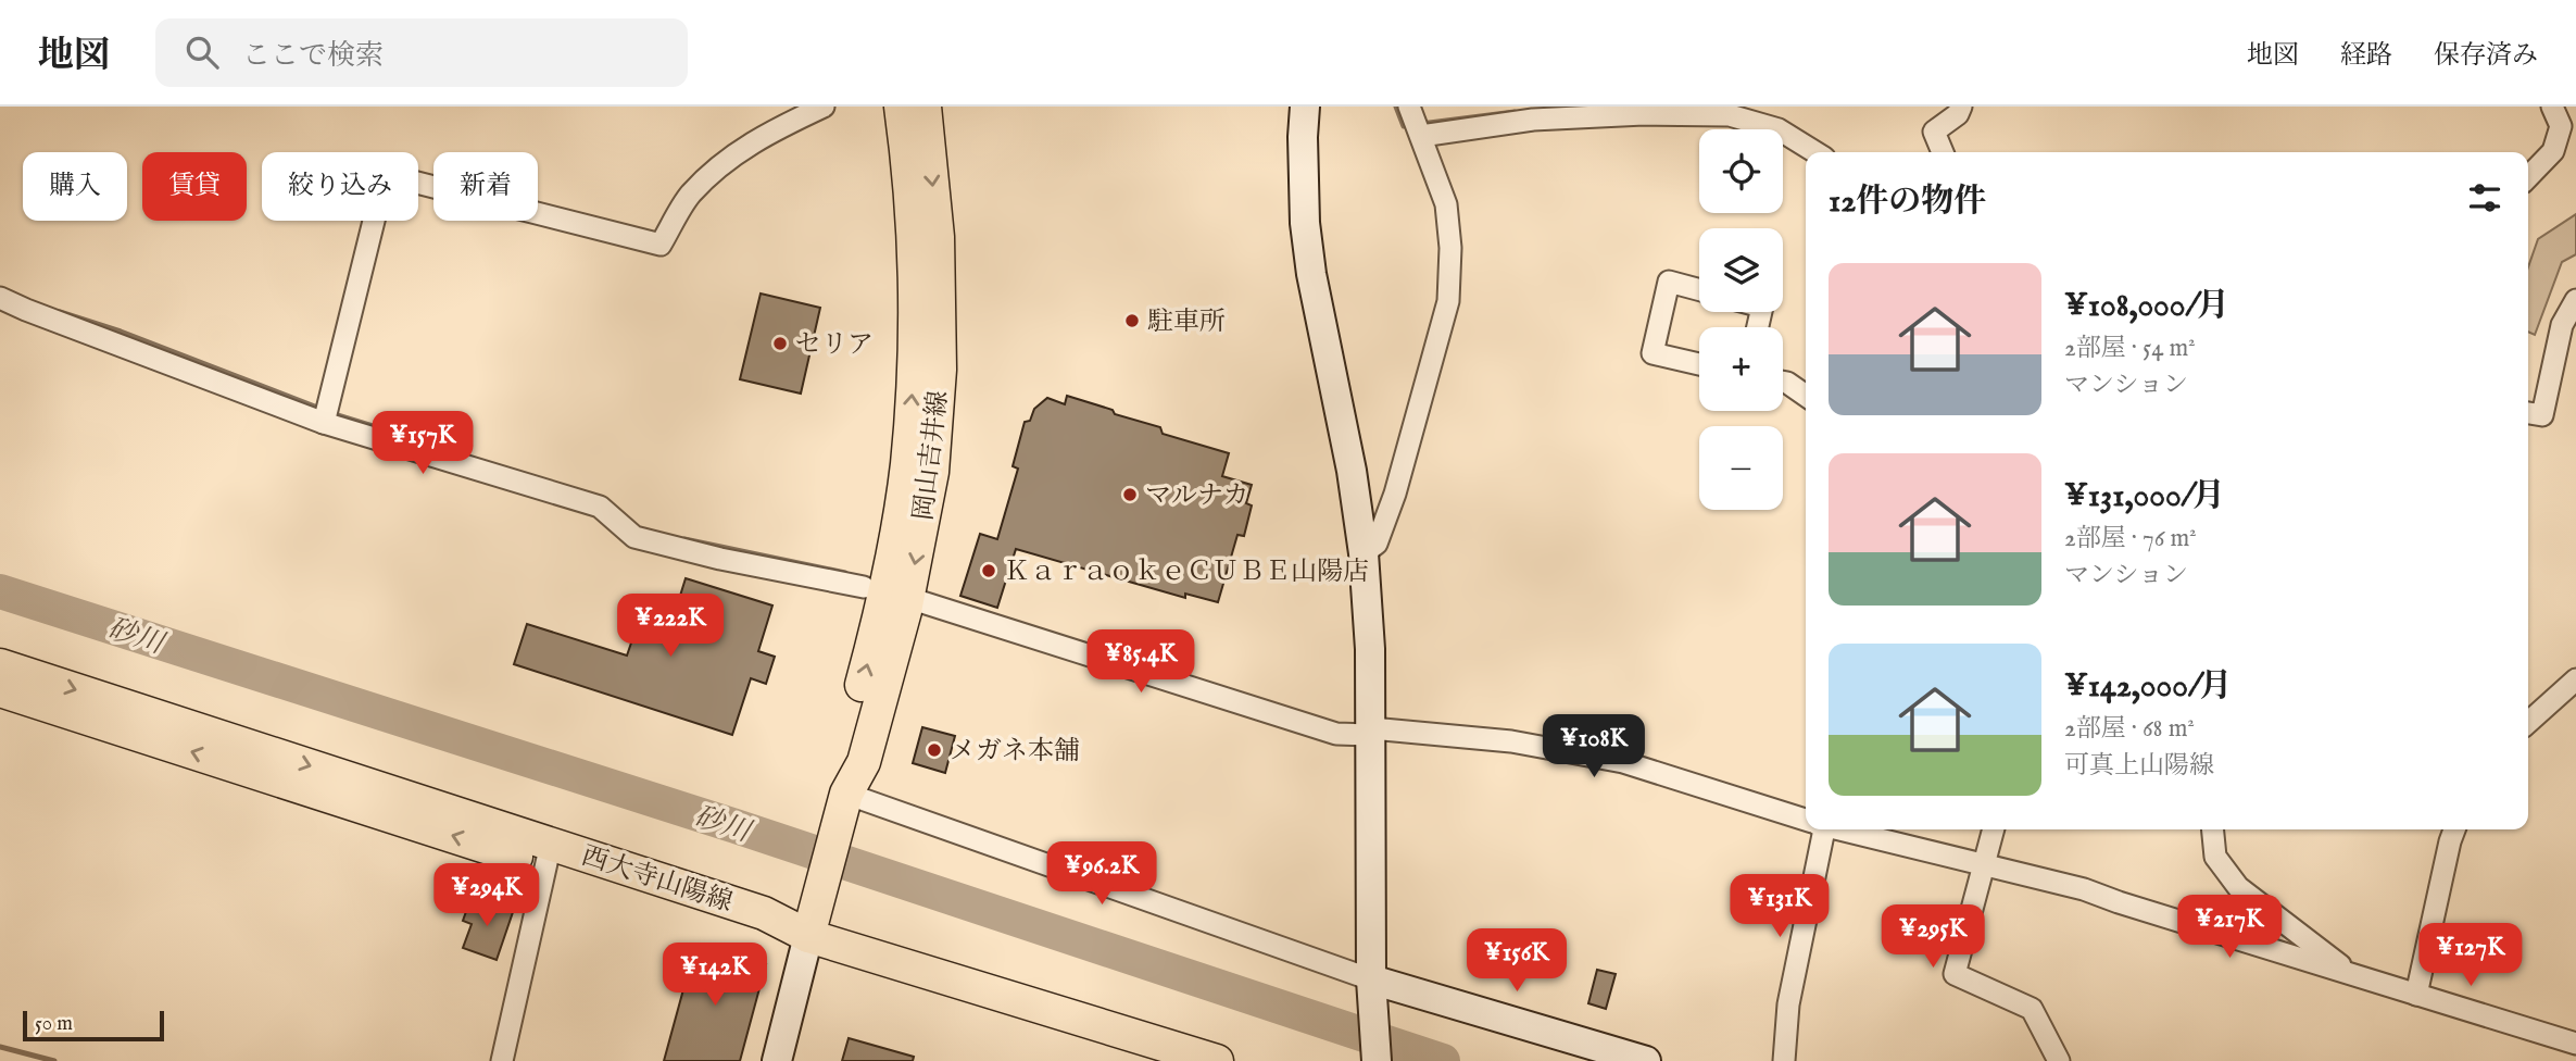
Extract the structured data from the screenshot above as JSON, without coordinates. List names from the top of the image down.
{
  "streets": {
    "main road": ["岡山吉井線", "西大寺山陽線"]
  },
  "crossings": [
    ["岡山吉井線", "西大寺山陽線"]
  ],
  "water": ["砂川"],
  "places": [
    "駐車所",
    "セリア",
    "マルナカ",
    "ＫａｒａｏｋｅＣＵＢＥ山陽店",
    "メガネ本舗"
  ],
  "scale_bar": "50 m",
  "page": {
    "header": "地図",
    "search": "ここで検索",
    "nav": ["地図", "経路", "保存済み"],
    "map_buttons": ["+", "−"],
    "chip": [
      "購入",
      "賃貸",
      "絞り込み",
      "新着"
    ],
    "heading": "12件の物件",
    "list": [
      {
        "name": "¥108,000/月",
        "note": "2部屋 · 54 m² · マンション"
      },
      {
        "name": "¥131,000/月",
        "note": "2部屋 · 76 m² · マンション"
      },
      {
        "name": "¥142,000/月",
        "note": "2部屋 · 68 m² · 可真上山陽線"
      }
    ],
    "price": [
      "¥157K",
      "¥222K",
      "¥85.4K",
      "¥108K",
      "¥96.2K",
      "¥294K",
      "¥131K",
      "¥217K",
      "¥295K",
      "¥127K",
      "¥156K",
      "¥142K"
    ],
    "scale": "50 m"
  }
}
